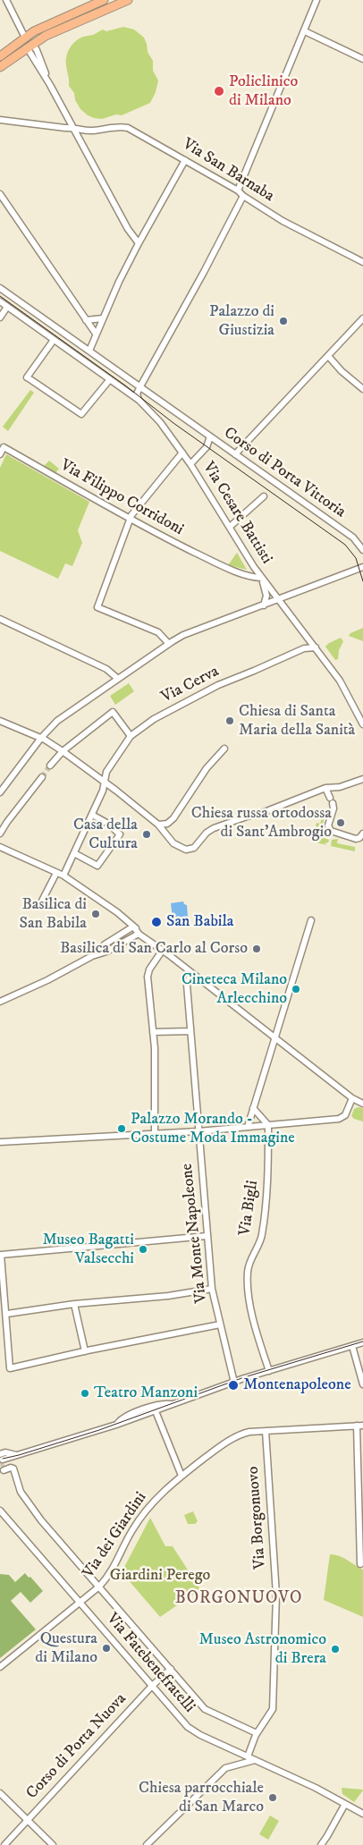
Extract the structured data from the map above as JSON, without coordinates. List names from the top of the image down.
{
  "streets": {
    "street": [
      "Via San Barnaba",
      "Corso di Porta Vittoria",
      "Via Filippo Corridoni",
      "Via Cesare Battisti",
      "Via Cerva",
      "Via Bigli",
      "Via Monte Napoleone",
      "Via Borgonuovo",
      "Via dei Giardini",
      "Via Fatebenefratelli",
      "Corso di Porta Nuova"
    ]
  },
  "crossings": [
    ["Via Filippo Corridoni", "Via Cesare Battisti"],
    ["Via Cesare Battisti", "Via Cerva"],
    ["Via Borgonuovo", "Via dei Giardini"],
    ["Via Borgonuovo", "Via Fatebenefratelli"],
    ["Via dei Giardini", "Via Fatebenefratelli"],
    ["Via Fatebenefratelli", "Corso di Porta Nuova"]
  ],
  "districts": ["BORGONUOVO"],
  "parks": ["Giardini Perego"],
  "places": [
    "Policlinico di Milano",
    "Palazzo di Giustizia",
    "Chiesa di Santa Maria della Sanità",
    "Chiesa russa ortodossa di Sant'Ambrogio",
    "Casa della Cultura",
    "Basilica di San Babila",
    "San Babila",
    "Basilica di San Carlo al Corso",
    "Cineteca Milano Arlecchino",
    "Palazzo Morando - Costume Moda Immagine",
    "Museo Bagatti Valsecchi",
    "Montenapoleone",
    "Teatro Manzoni",
    "Questura di Milano",
    "Museo Astronomico di Brera",
    "Chiesa parrocchiale di San Marco"
  ]
}
